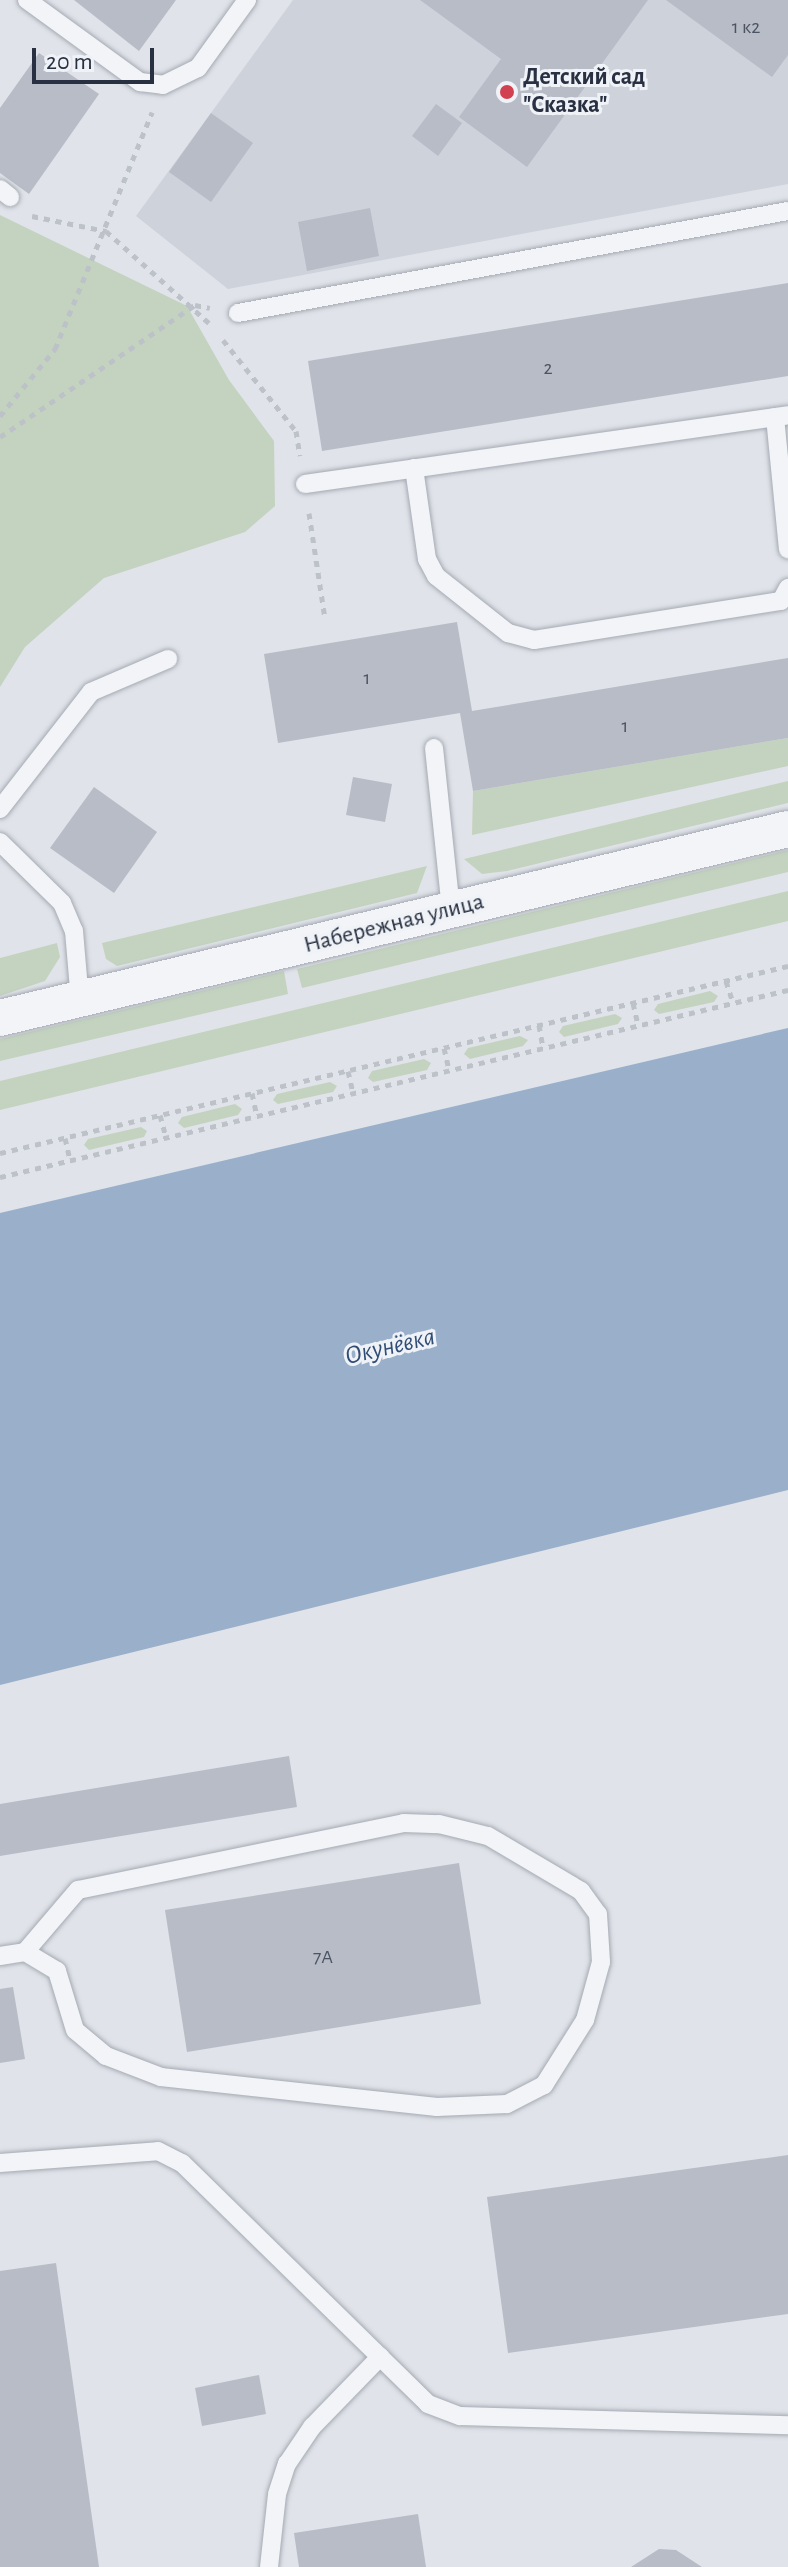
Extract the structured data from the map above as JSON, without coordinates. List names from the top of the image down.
{
  "streets": {
    "street": ["Набережная улица"]
  },
  "water": ["Окунёвка"],
  "places": ["Детский сад \"Сказка\""],
  "house_numbers": [
    "1 к2",
    "2",
    "1",
    "1",
    "7А"
  ],
  "scale_bar": "20 m"
}
